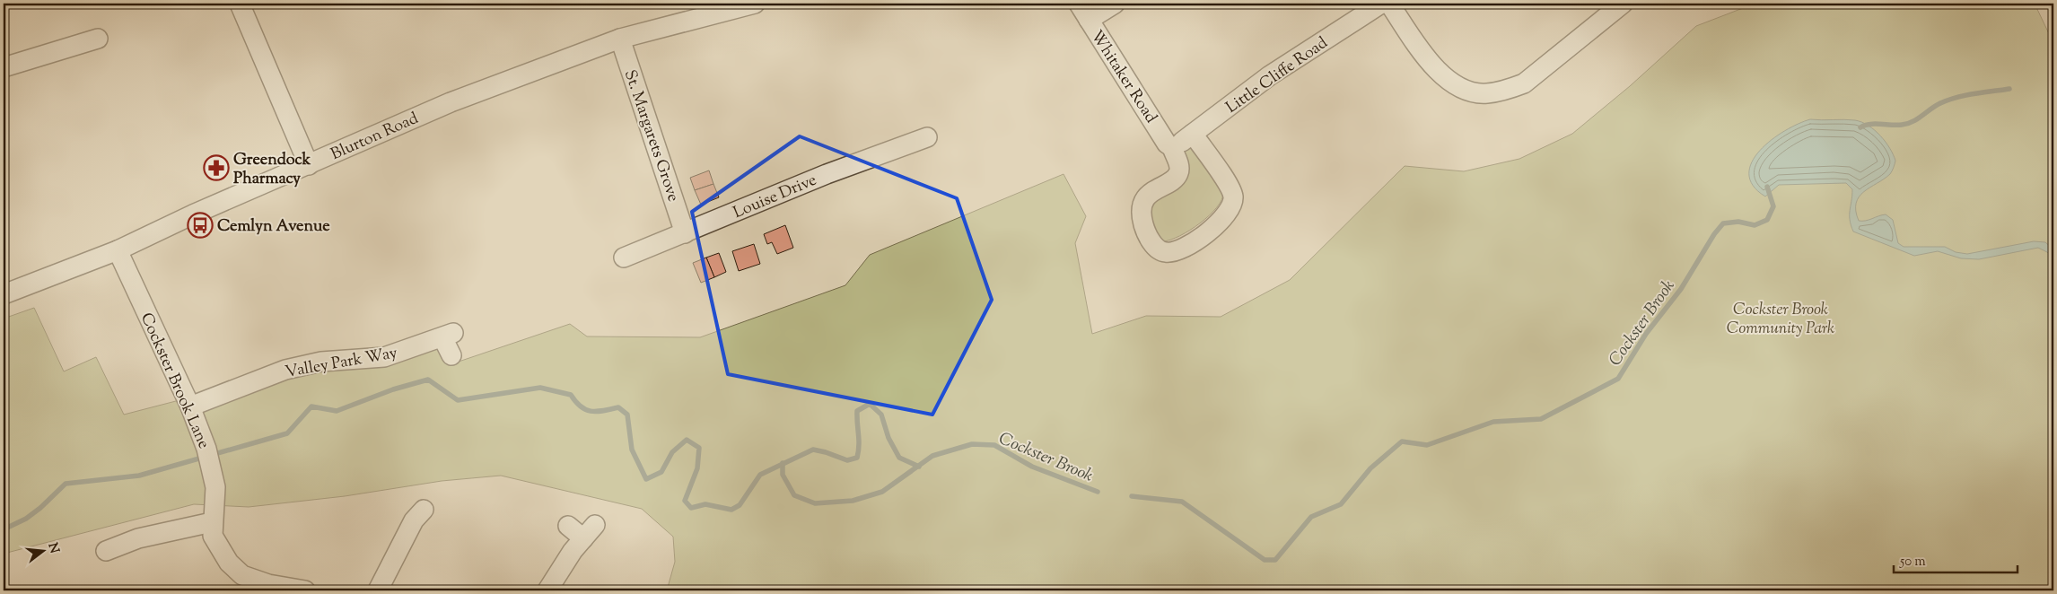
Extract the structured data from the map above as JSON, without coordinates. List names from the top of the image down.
{
  "streets": {
    "street": [
      "Little Cliffe Road",
      "Whitaker Road",
      "Blurton Road",
      "St. Margarets Grove",
      "Louise Drive",
      "Valley Park Way",
      "Cockster Brook Lane"
    ]
  },
  "crossings": [
    ["Little Cliffe Road", "Whitaker Road"],
    ["Blurton Road", "St. Margarets Grove"],
    ["Blurton Road", "Cockster Brook Lane"],
    ["St. Margarets Grove", "Louise Drive"],
    ["Valley Park Way", "Cockster Brook Lane"]
  ],
  "water": ["Cockster Brook"],
  "parks": ["Cockster Brook Community Park"],
  "places": {
    "pharmacy": ["Greendock Pharmacy"],
    "bus stop": ["Cemlyn Avenue"]
  },
  "scale_bar": "50 m",
  "north": "right"
}
